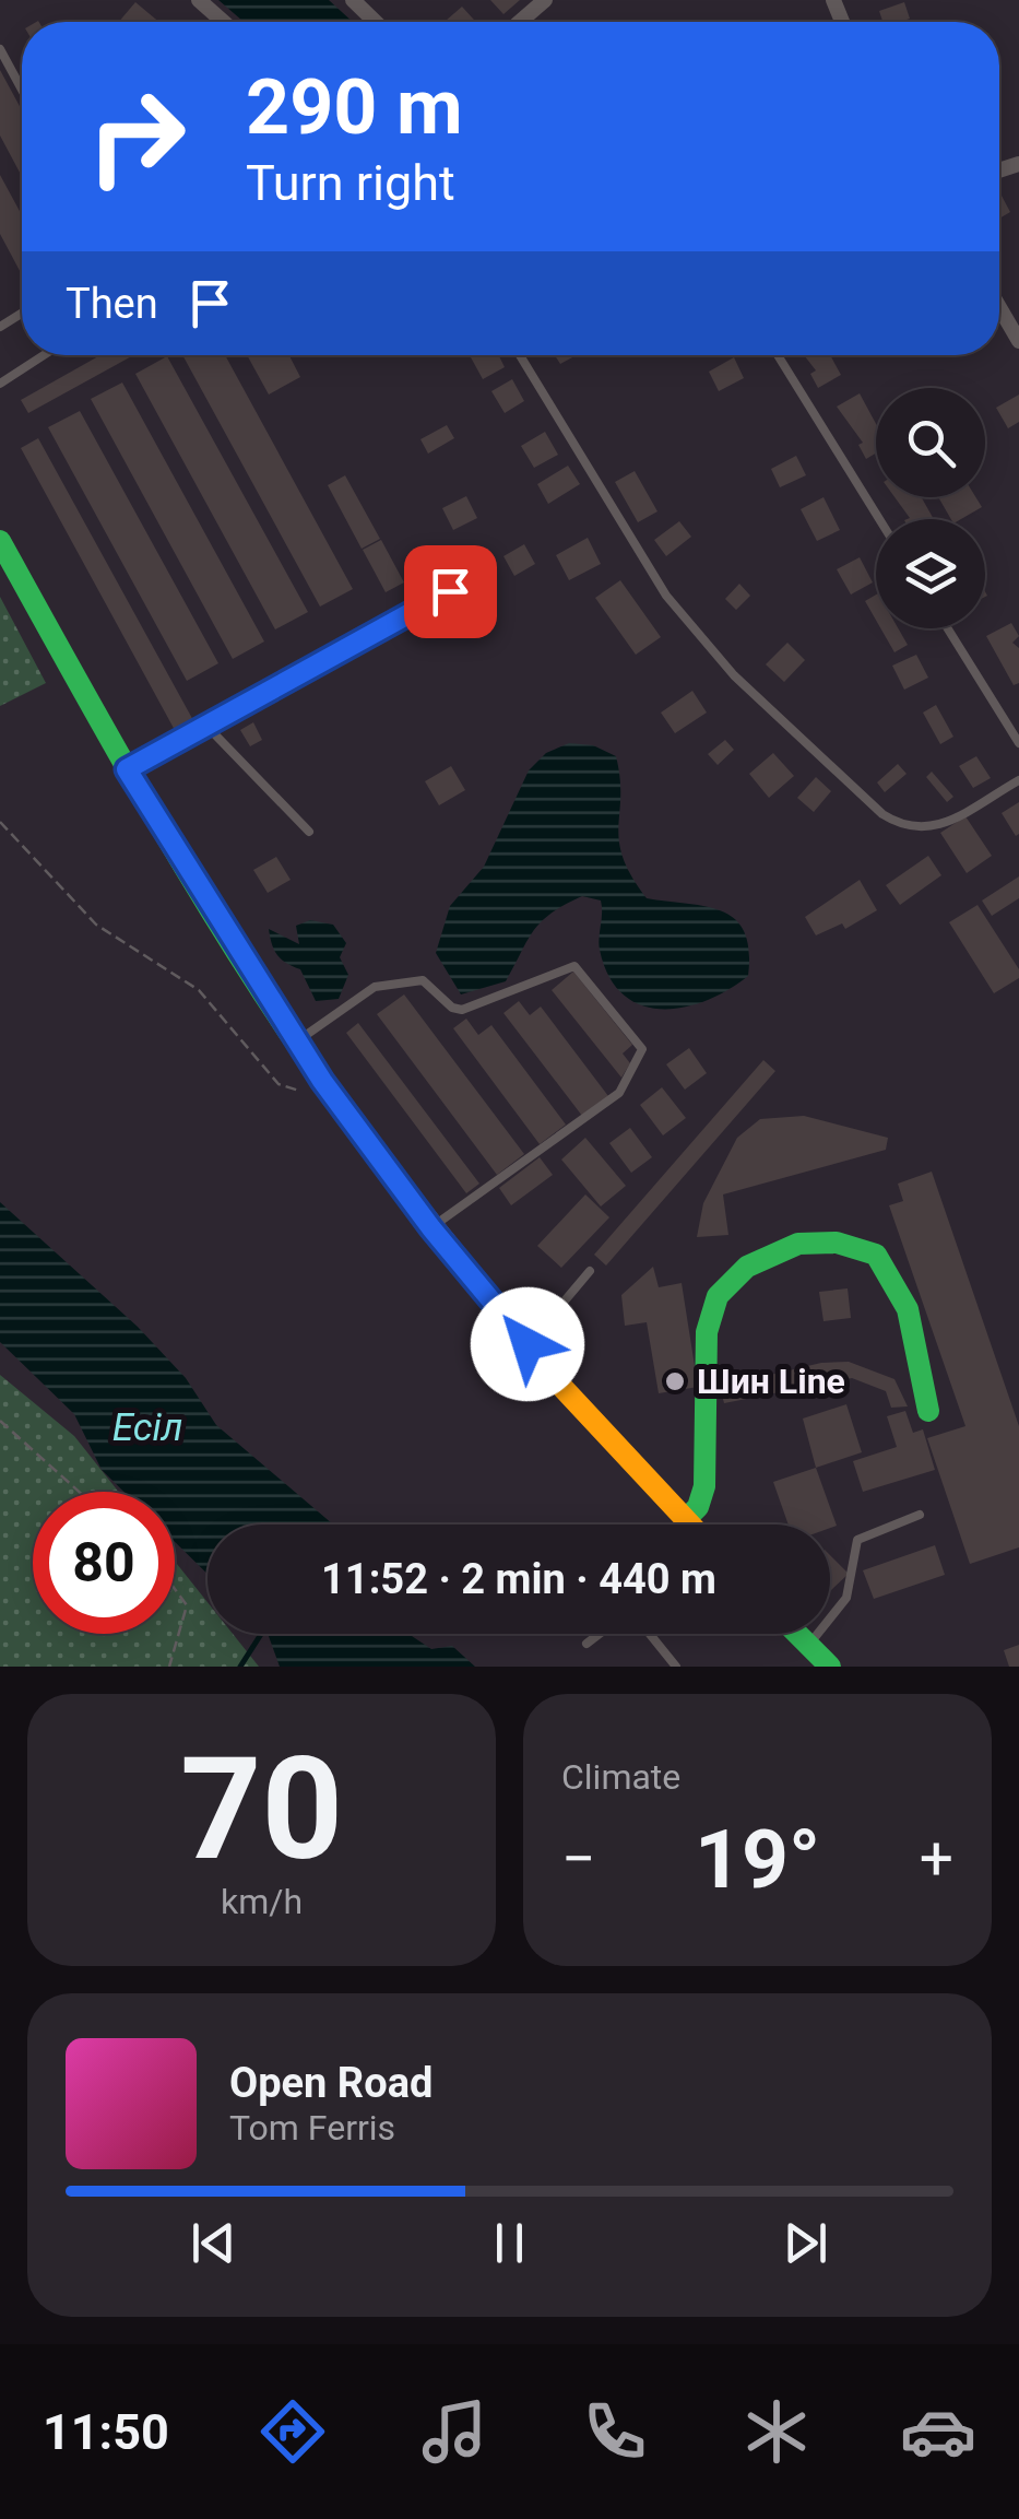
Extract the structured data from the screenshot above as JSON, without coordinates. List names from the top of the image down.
{
  "water": ["Есіл"],
  "places": ["Шин Line"],
  "page": {
    "turn": ["290 m", "Turn right"],
    "then": "Then",
    "limit": "80",
    "trip": "11:52 · 2 min · 440 m",
    "tile": [
      ["70", "km/h"],
      "Climate"
    ],
    "heat": ["−", "19°", "+"],
    "song": ["Open Road", "Tom Ferris"],
    "tabs": "11:50"
  }
}
